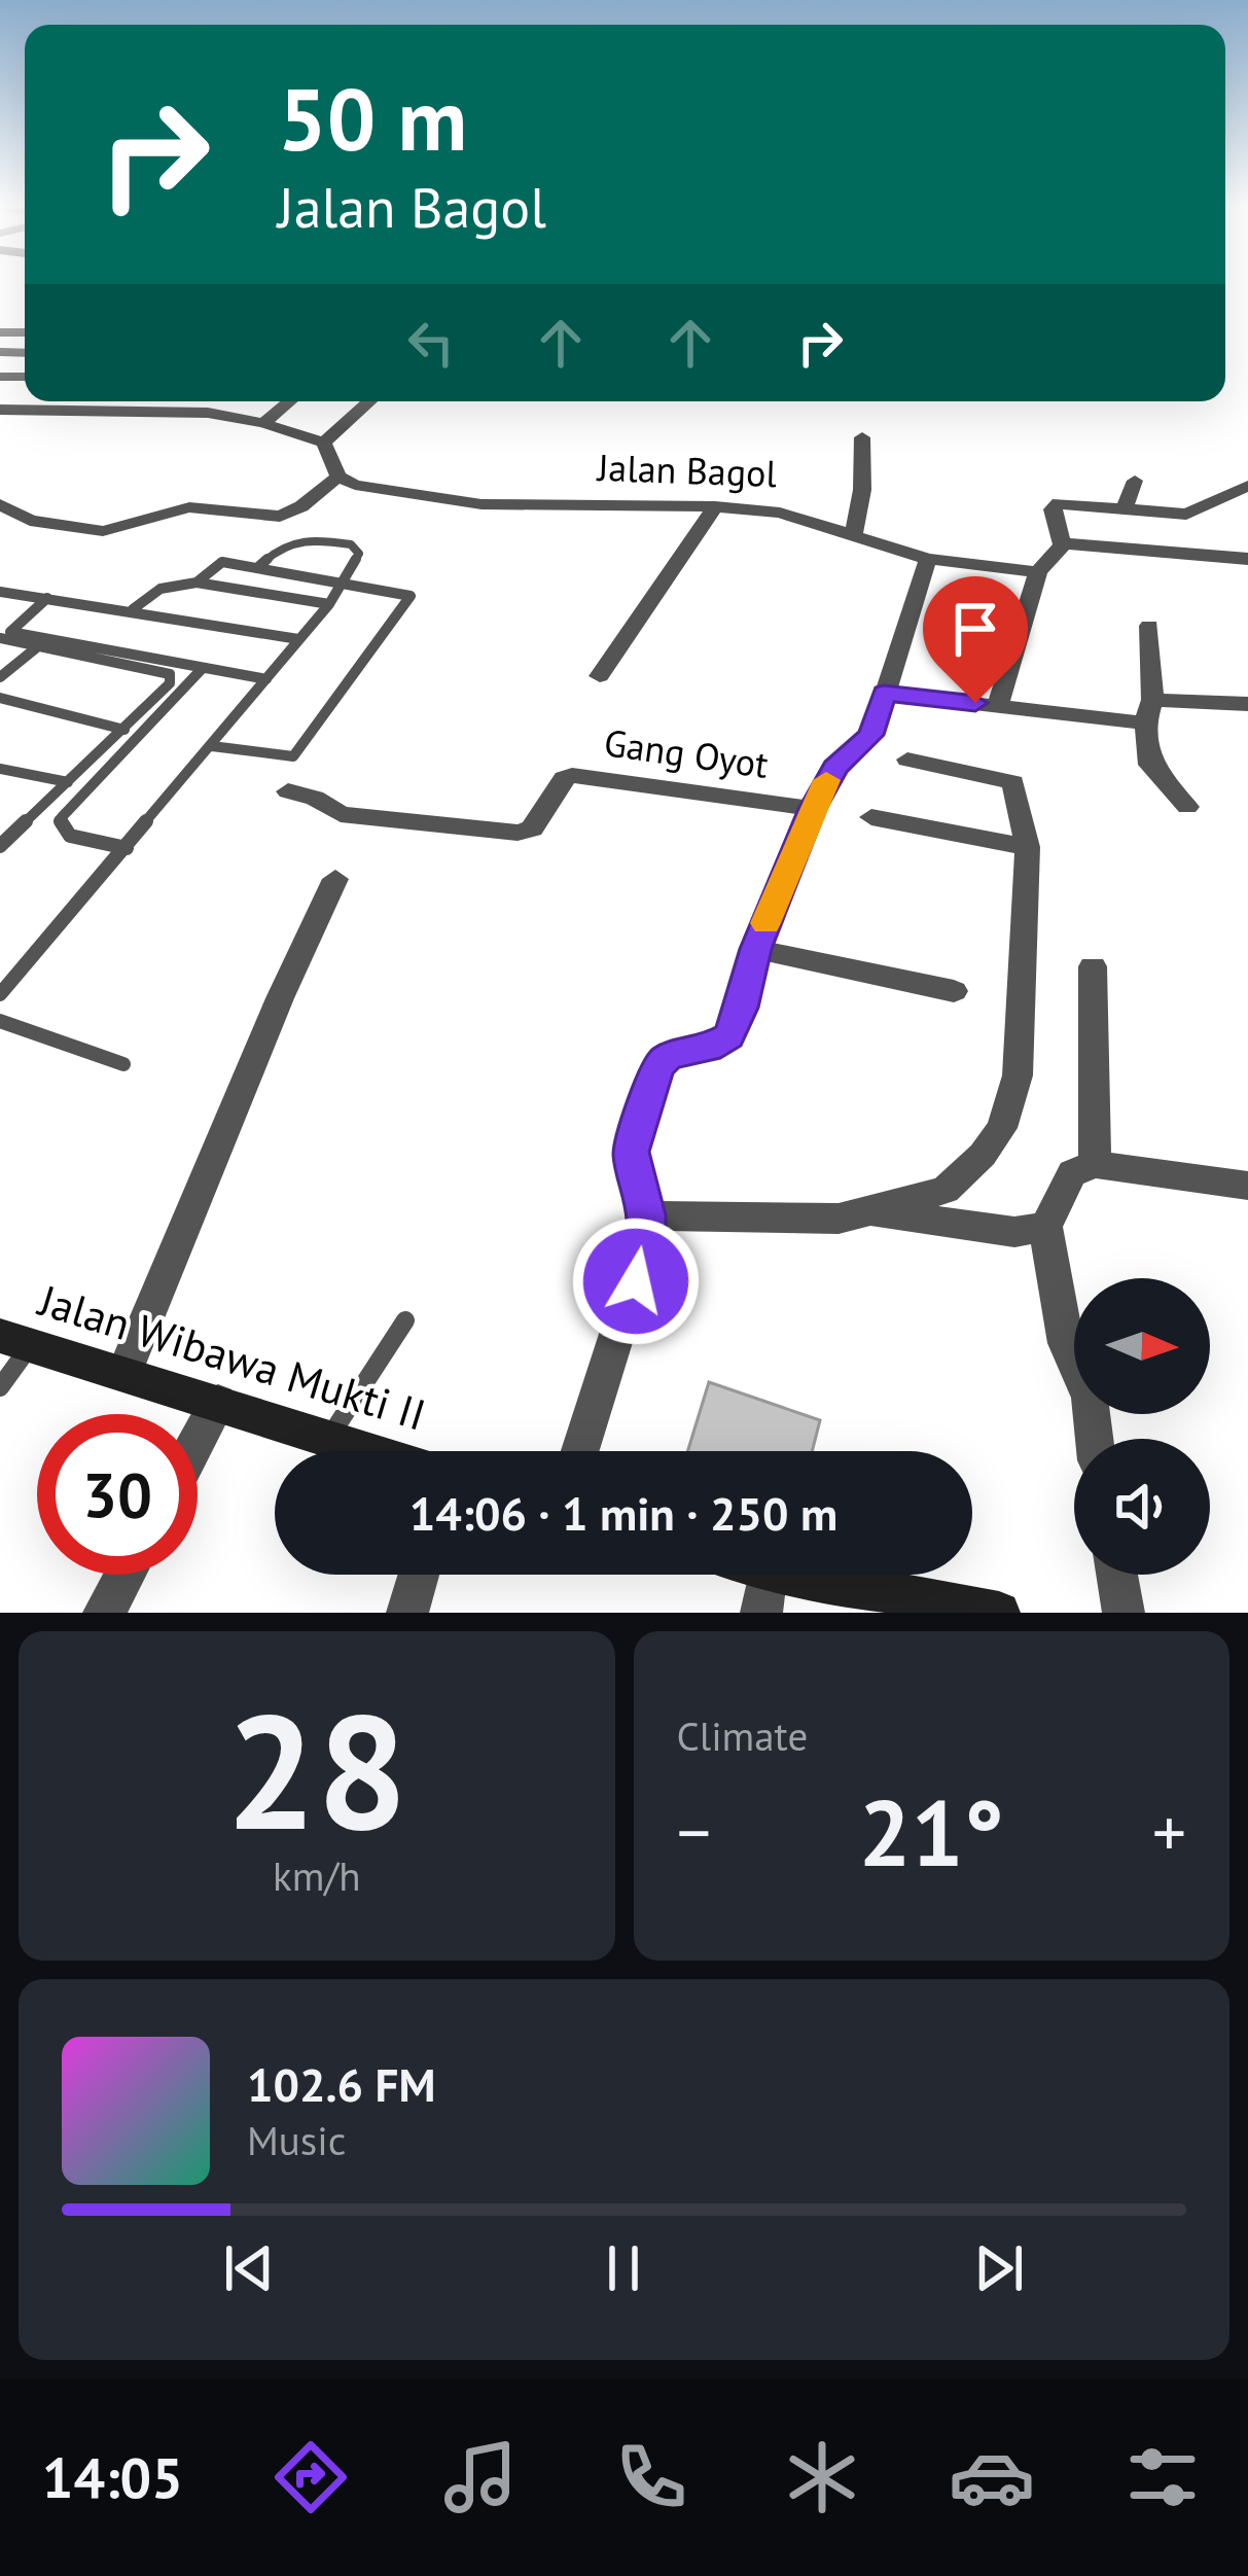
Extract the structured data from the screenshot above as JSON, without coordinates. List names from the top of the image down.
{
  "streets": {
    "main road": ["Jalan Wibawa Mukti II"],
    "street": ["Jalan Bagol", "Gang Oyot"]
  },
  "north": "right",
  "page": {
    "turn": ["50 m", "Jalan Bagol"],
    "limit": "30",
    "trip": "14:06 · 1 min · 250 m",
    "tile": [
      ["28", "km/h"],
      "Climate"
    ],
    "heat": ["−", "21°", "+"],
    "song": ["102.6 FM", "Music"],
    "tabs": "14:05"
  }
}
